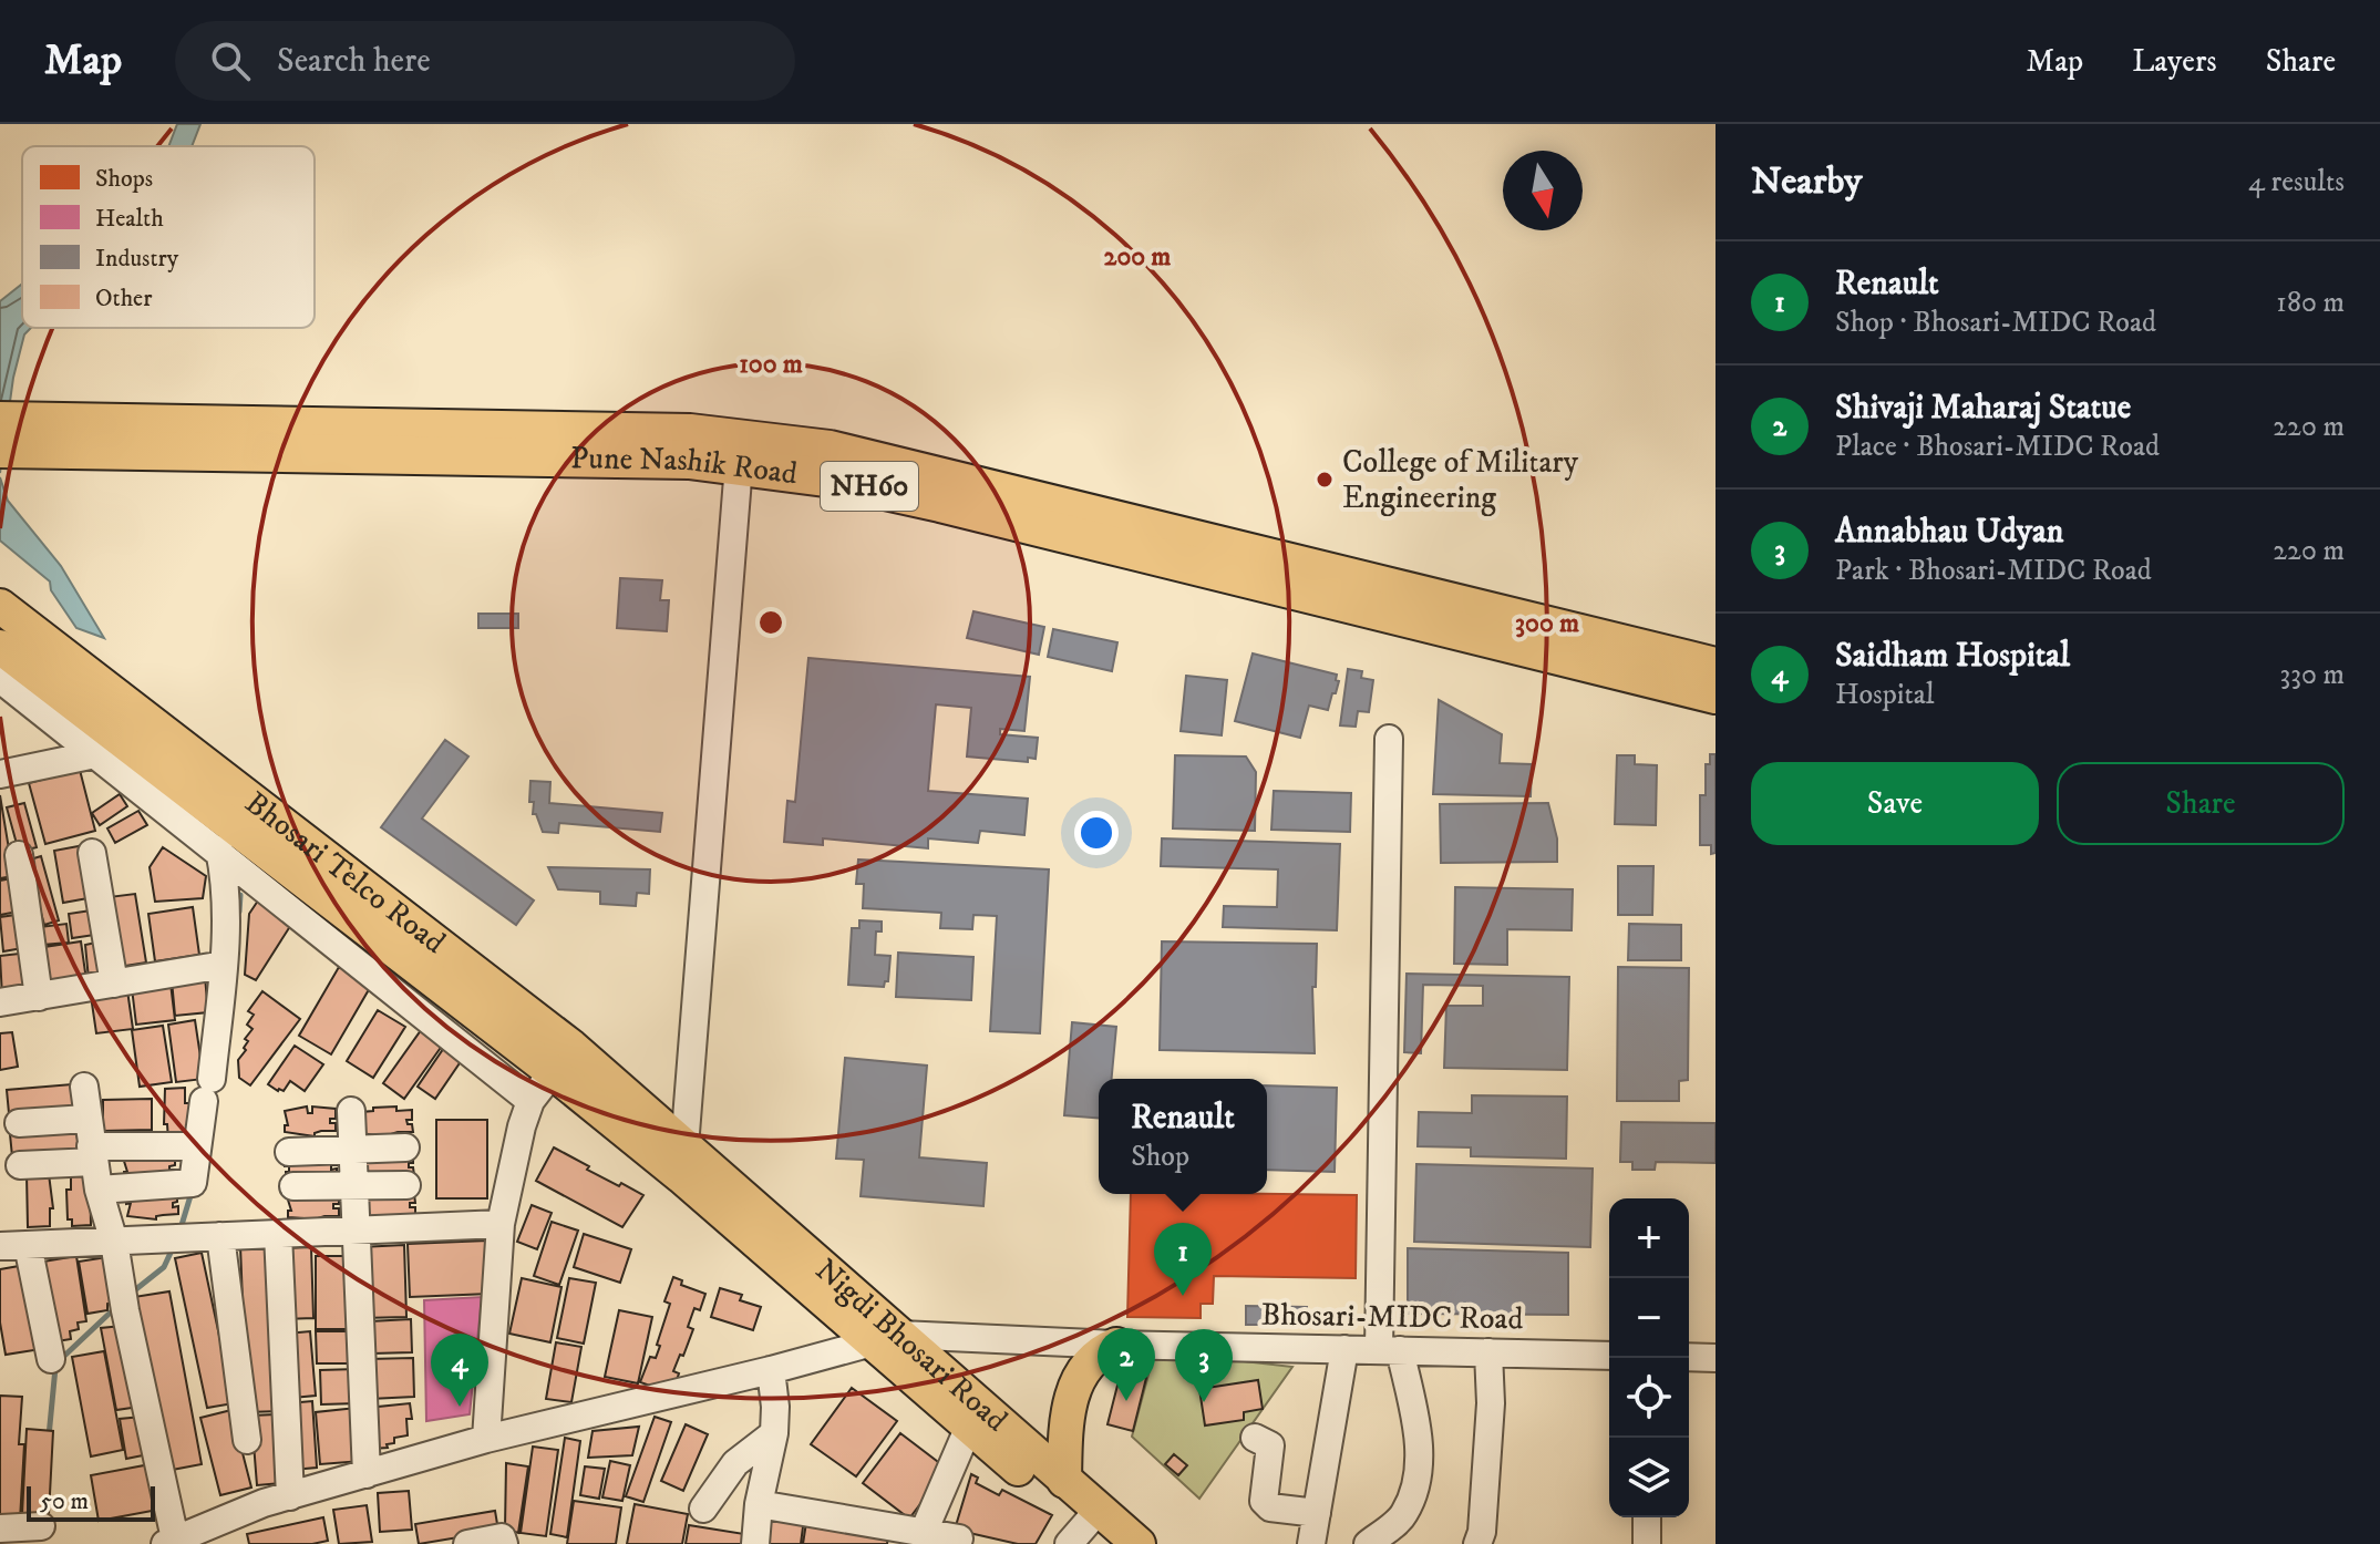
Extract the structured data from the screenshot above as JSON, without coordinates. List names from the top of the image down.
{
  "streets": {
    "highway": ["Pune Nashik Road", "NH60"],
    "main road": ["Bhosari Telco Road", "Nigdi Bhosari Road"],
    "street": ["Bhosari-MIDC Road"]
  },
  "crossings": [
    ["Bhosari Telco Road", "Nigdi Bhosari Road"],
    ["Bhosari-MIDC Road", "Nigdi Bhosari Road"]
  ],
  "places": ["College of Military Engineering"],
  "legend": [
    "Shops",
    "Health",
    "Industry",
    "Other"
  ],
  "scale_bar": "50 m",
  "north": "bottom",
  "page": {
    "header": "Map",
    "search": "Search here",
    "nav": ["Map", "Layers", "Share"],
    "heading": ["Nearby", "4 results"],
    "list": [
      {
        "mark": "1",
        "name": "Renault",
        "note": "Shop · Bhosari-MIDC Road",
        "value": "180 m"
      },
      {
        "mark": "2",
        "name": "Shivaji Maharaj Statue",
        "note": "Place · Bhosari-MIDC Road",
        "value": "220 m"
      },
      {
        "mark": "3",
        "name": "Annabhau Udyan",
        "note": "Park · Bhosari-MIDC Road",
        "value": "220 m"
      },
      {
        "mark": "4",
        "name": "Saidham Hospital",
        "note": "Hospital",
        "value": "330 m"
      }
    ],
    "buttons": ["Save", "Share"],
    "popup": ["Renault", "Shop"],
    "map_buttons": ["+", "−"],
    "pins": [
      "1",
      "2",
      "3",
      "4"
    ],
    "scale": "50 m"
  },
  "rings": ["200 m", "100 m", "300 m"]
}
